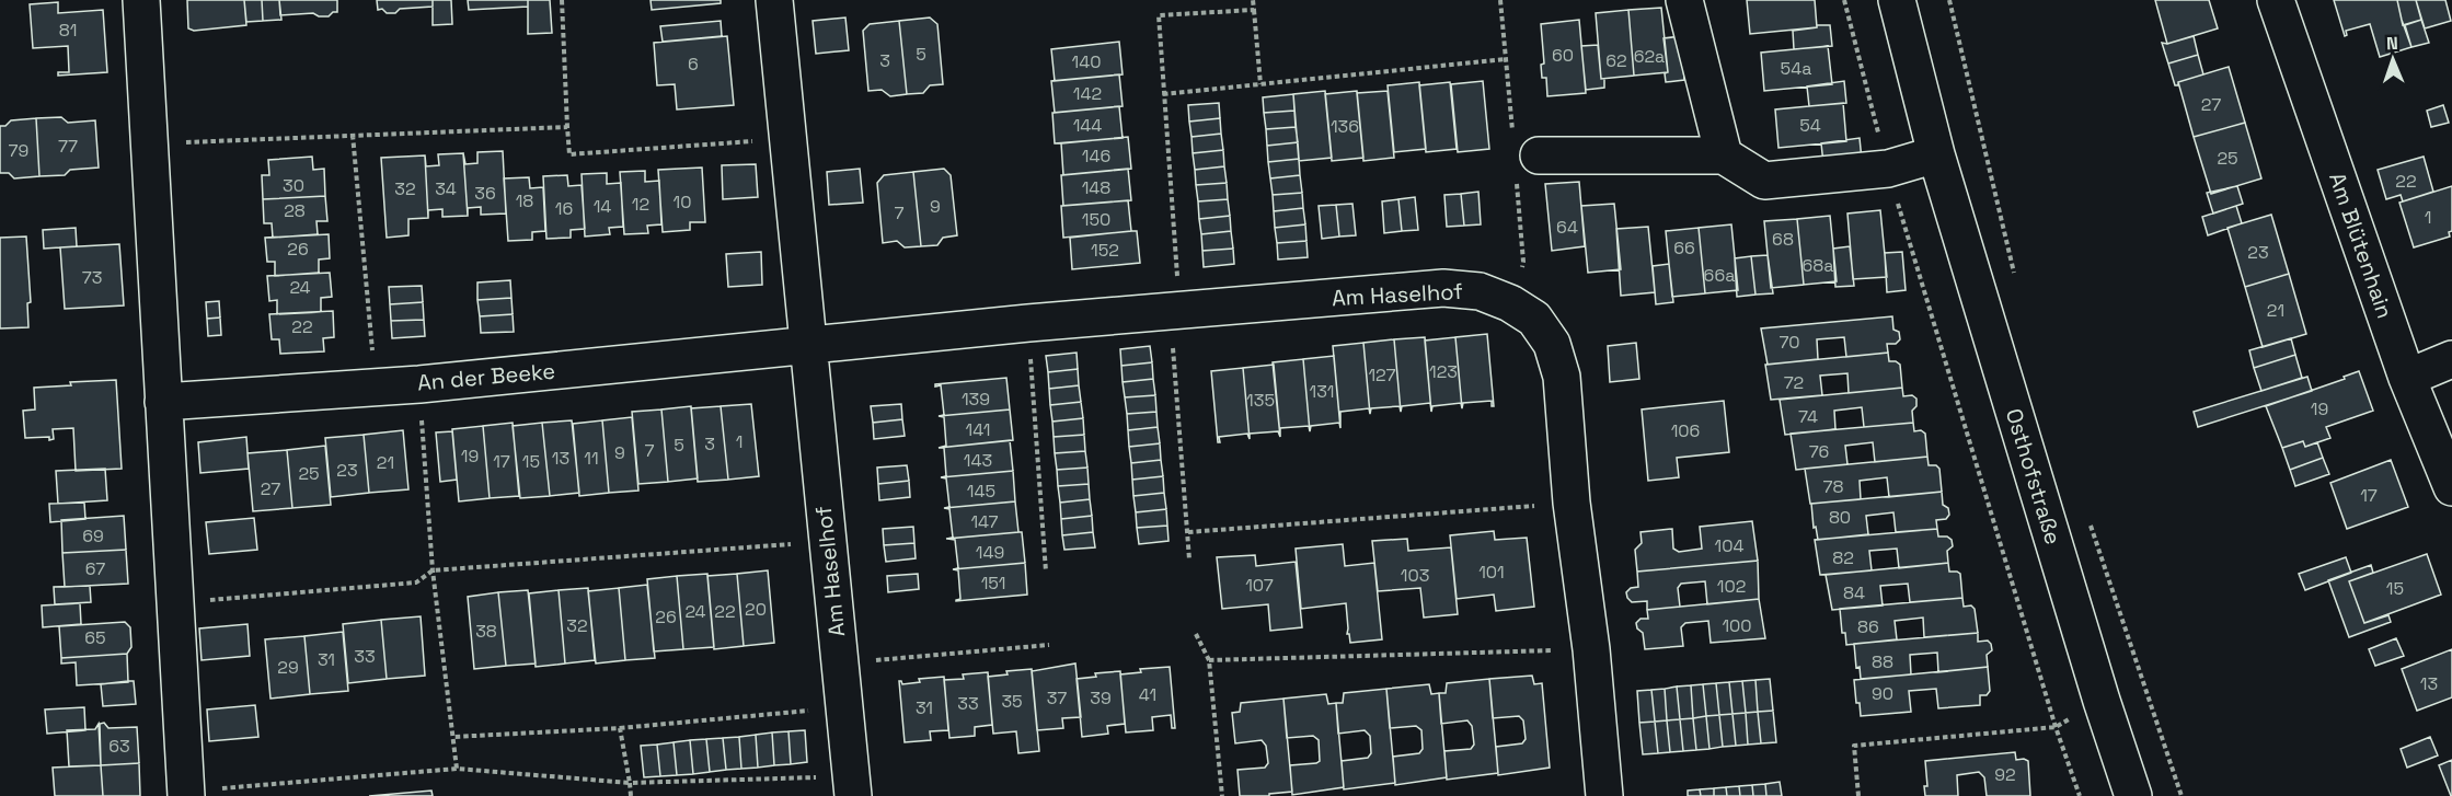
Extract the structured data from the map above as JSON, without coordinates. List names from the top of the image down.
{
  "streets": {
    "street": [
      "Am Blütenhain",
      "Am Haselhof",
      "An der Beeke",
      "Osthofstraße"
    ]
  },
  "crossings": [
    ["Am Haselhof", "An der Beeke"]
  ],
  "house_numbers": [
    "81",
    "5",
    "60",
    "62a",
    "3",
    "62",
    "140",
    "6",
    "54a",
    "142",
    "27",
    "144",
    "54",
    "136",
    "77",
    "79",
    "146",
    "25",
    "22",
    "30",
    "148",
    "32",
    "34",
    "36",
    "18",
    "10",
    "12",
    "14",
    "9",
    "16",
    "28",
    "7",
    "1",
    "150",
    "64",
    "68",
    "66",
    "26",
    "152",
    "23",
    "68a",
    "66a",
    "73",
    "24",
    "21",
    "22",
    "70",
    "123",
    "127",
    "72",
    "131",
    "139",
    "135",
    "19",
    "74",
    "141",
    "106",
    "1",
    "3",
    "5",
    "7",
    "76",
    "9",
    "19",
    "13",
    "11",
    "143",
    "17",
    "15",
    "21",
    "23",
    "25",
    "78",
    "27",
    "145",
    "17",
    "80",
    "147",
    "69",
    "104",
    "149",
    "82",
    "67",
    "101",
    "103",
    "151",
    "107",
    "102",
    "15",
    "84",
    "20",
    "24",
    "22",
    "26",
    "32",
    "100",
    "86",
    "38",
    "65",
    "33",
    "31",
    "88",
    "29",
    "13",
    "90",
    "41",
    "37",
    "39",
    "35",
    "33",
    "31",
    "63",
    "92"
  ],
  "north": "top"
}
